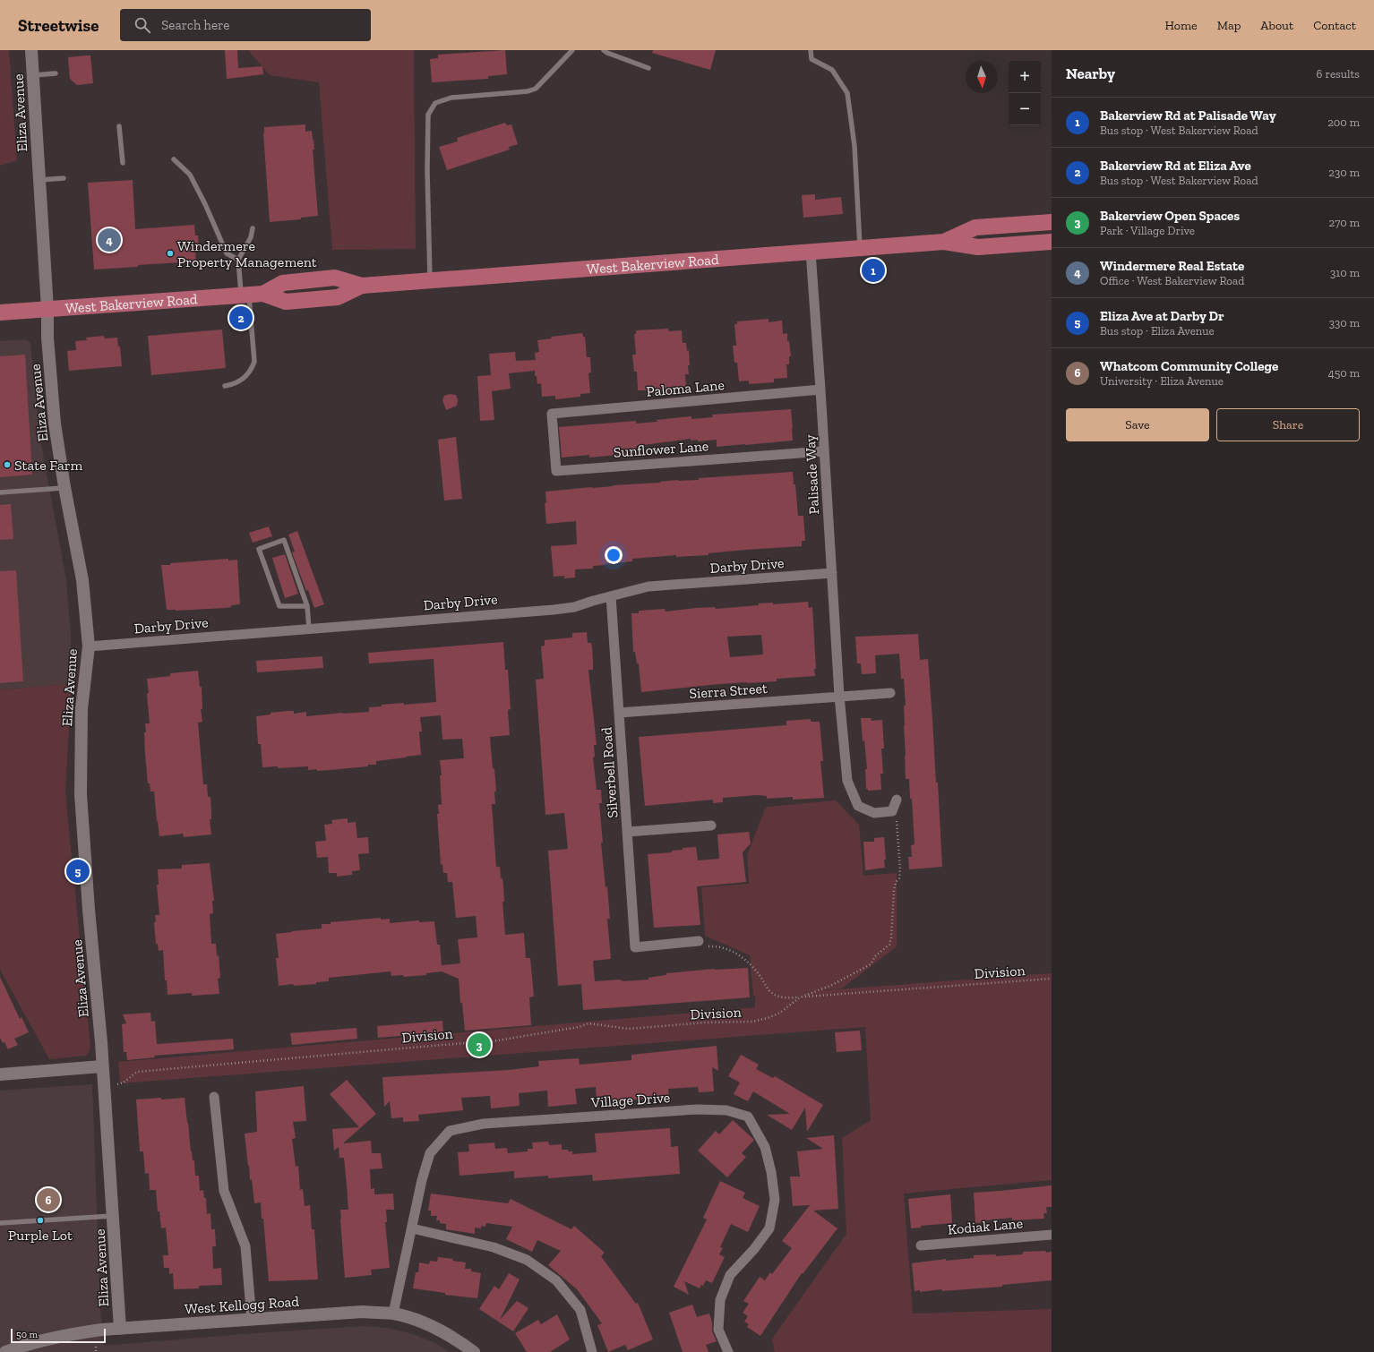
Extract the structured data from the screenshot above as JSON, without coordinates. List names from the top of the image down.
{
  "streets": {
    "main road": ["West Bakerview Road"],
    "street": [
      "Eliza Avenue",
      "Paloma Lane",
      "Sunflower Lane",
      "Palisade Way",
      "Darby Drive",
      "Sierra Street",
      "Silverbell Road",
      "Village Drive",
      "Kodiak Lane",
      "West Kellogg Road"
    ],
    "path": ["Division"]
  },
  "crossings": [
    ["Eliza Avenue", "West Bakerview Road"],
    ["Eliza Avenue", "Darby Drive"],
    ["Eliza Avenue", "West Kellogg Road"],
    ["West Bakerview Road", "Palisade Way"],
    ["Paloma Lane", "Sunflower Lane"],
    ["Paloma Lane", "Palisade Way"],
    ["Sunflower Lane", "Palisade Way"],
    ["Palisade Way", "Darby Drive"],
    ["Palisade Way", "Sierra Street"],
    ["Palisade Way", "Division"],
    ["Darby Drive", "Silverbell Road"],
    ["Sierra Street", "Silverbell Road"],
    ["Silverbell Road", "Division"],
    ["Village Drive", "West Kellogg Road"]
  ],
  "places": ["Windermere Property Management", "State Farm", "Purple Lot"],
  "scale_bar": "50 m",
  "north": "bottom",
  "page": {
    "header": "Streetwise",
    "search": "Search here",
    "nav": [
      "Home",
      "Map",
      "About",
      "Contact"
    ],
    "heading": ["Nearby", "6 results"],
    "map_buttons": ["+", "−"],
    "list": [
      {
        "mark": "1",
        "name": "Bakerview Rd at Palisade Way",
        "note": "Bus stop · West Bakerview Road",
        "value": "200 m"
      },
      {
        "mark": "2",
        "name": "Bakerview Rd at Eliza Ave",
        "note": "Bus stop · West Bakerview Road",
        "value": "230 m"
      },
      {
        "mark": "3",
        "name": "Bakerview Open Spaces",
        "note": "Park · Village Drive",
        "value": "270 m"
      },
      {
        "mark": "4",
        "name": "Windermere Real Estate",
        "note": "Office · West Bakerview Road",
        "value": "310 m"
      },
      {
        "mark": "5",
        "name": "Eliza Ave at Darby Dr",
        "note": "Bus stop · Eliza Avenue",
        "value": "330 m"
      },
      {
        "mark": "6",
        "name": "Whatcom Community College",
        "note": "University · Eliza Avenue",
        "value": "450 m"
      }
    ],
    "pins": [
      "4",
      "1",
      "2",
      "5",
      "3",
      "6"
    ],
    "buttons": ["Save", "Share"],
    "scale": "50 m"
  }
}
